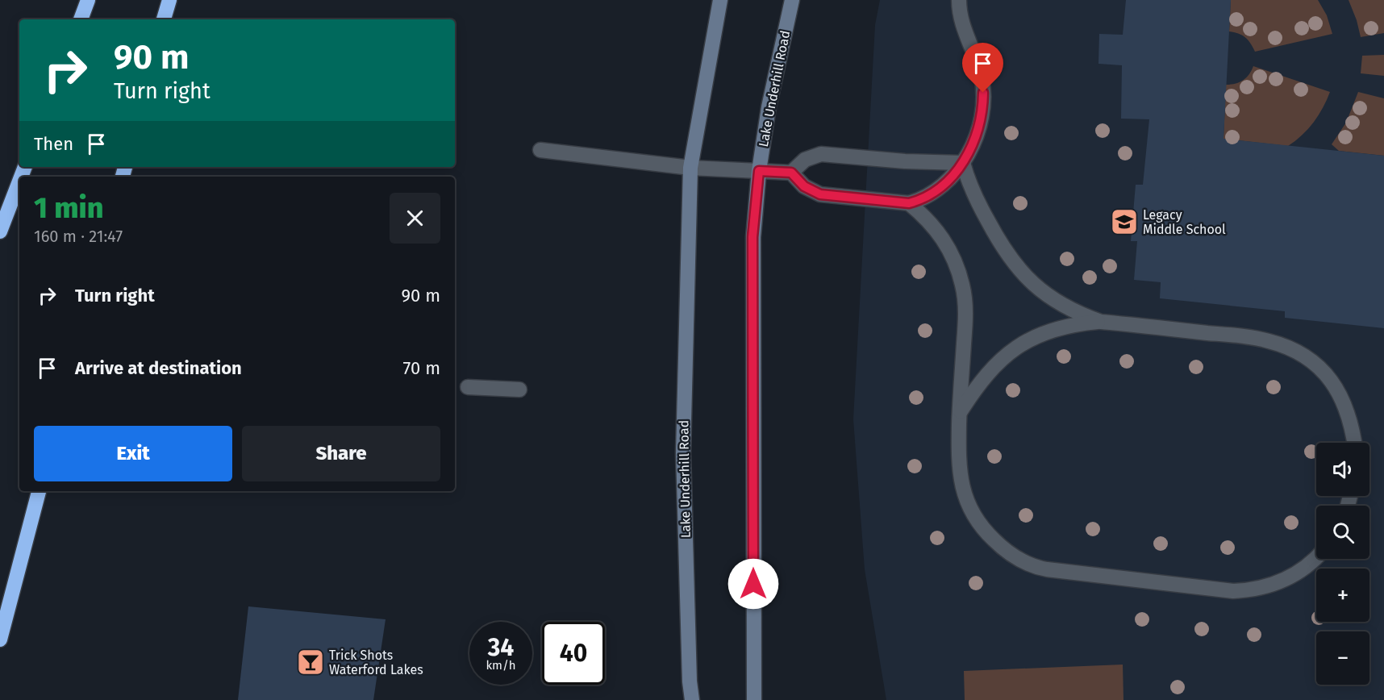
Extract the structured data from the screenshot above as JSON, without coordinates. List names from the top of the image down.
{
  "streets": {
    "street": ["Lake Underhill Road"]
  },
  "places": {
    "school or university": ["Legacy Middle School"],
    "bar": ["Trick Shots Waterford Lakes"]
  },
  "page": {
    "turn": ["90 m", "Turn right"],
    "then": "Then",
    "heading": ["1 min", "160 m · 21:47"],
    "list": [
      {
        "name": "Turn right",
        "value": "90 m"
      },
      {
        "name": "Arrive at destination",
        "value": "70 m"
      }
    ],
    "buttons": ["Exit", "Share"],
    "map_buttons": ["+", "−"],
    "speed": "34 km/h",
    "limit": "40"
  }
}
